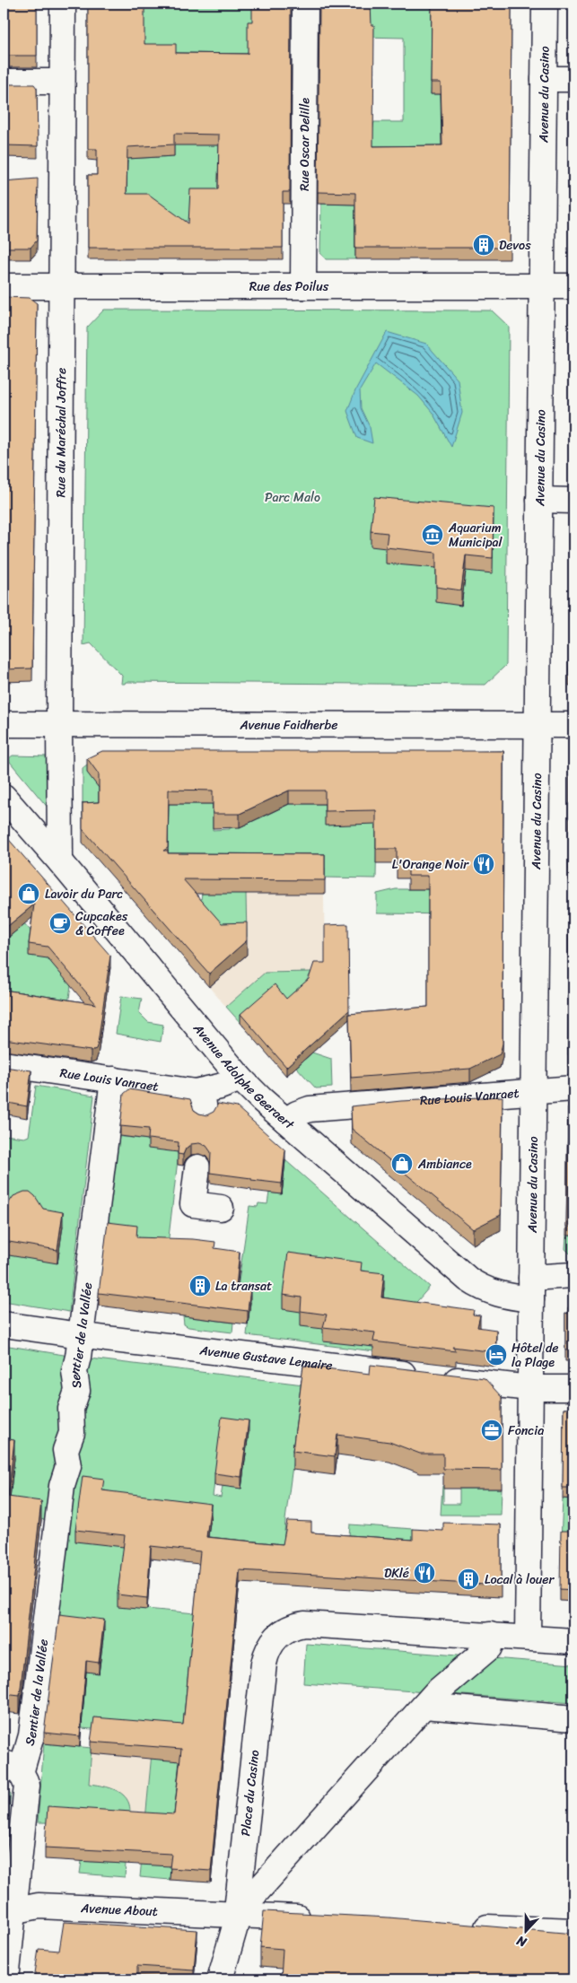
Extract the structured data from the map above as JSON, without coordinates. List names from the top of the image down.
{
  "streets": {
    "street": [
      "Avenue du Casino",
      "Rue Oscar Delille",
      "Rue des Poilus",
      "Rue du Maréchal Joffre",
      "Avenue Faidherbe",
      "Avenue Adolphe Geeraert",
      "Rue Louis Vanraet",
      "Sentier de la Vallée",
      "Avenue Gustave Lemaire",
      "Place du Casino",
      "Avenue About"
    ]
  },
  "crossings": [
    ["Avenue du Casino", "Rue des Poilus"],
    ["Avenue du Casino", "Avenue Faidherbe"],
    ["Avenue du Casino", "Avenue Adolphe Geeraert"],
    ["Avenue du Casino", "Rue Louis Vanraet"],
    ["Avenue du Casino", "Avenue Gustave Lemaire"],
    ["Avenue du Casino", "Place du Casino"],
    ["Rue Oscar Delille", "Rue des Poilus"],
    ["Rue des Poilus", "Rue du Maréchal Joffre"],
    ["Rue du Maréchal Joffre", "Avenue Faidherbe"],
    ["Rue du Maréchal Joffre", "Avenue Adolphe Geeraert"],
    ["Avenue Adolphe Geeraert", "Rue Louis Vanraet"],
    ["Rue Louis Vanraet", "Sentier de la Vallée"],
    ["Sentier de la Vallée", "Avenue Gustave Lemaire"],
    ["Place du Casino", "Avenue About"]
  ],
  "parks": ["Parc Malo"],
  "places": {
    "building": ["Devos", "La transat", "Local à louer"],
    "museum": ["Aquarium Municipal"],
    "restaurant": ["L'Orange Noir", "DKlé"],
    "shop": ["Lavoir du Parc", "Ambiance"],
    "cafe": ["Cupcakes & Coffee"],
    "hotel": ["Hôtel de la Plage"],
    "office": ["Foncia"]
  },
  "north": "bottom"
}
